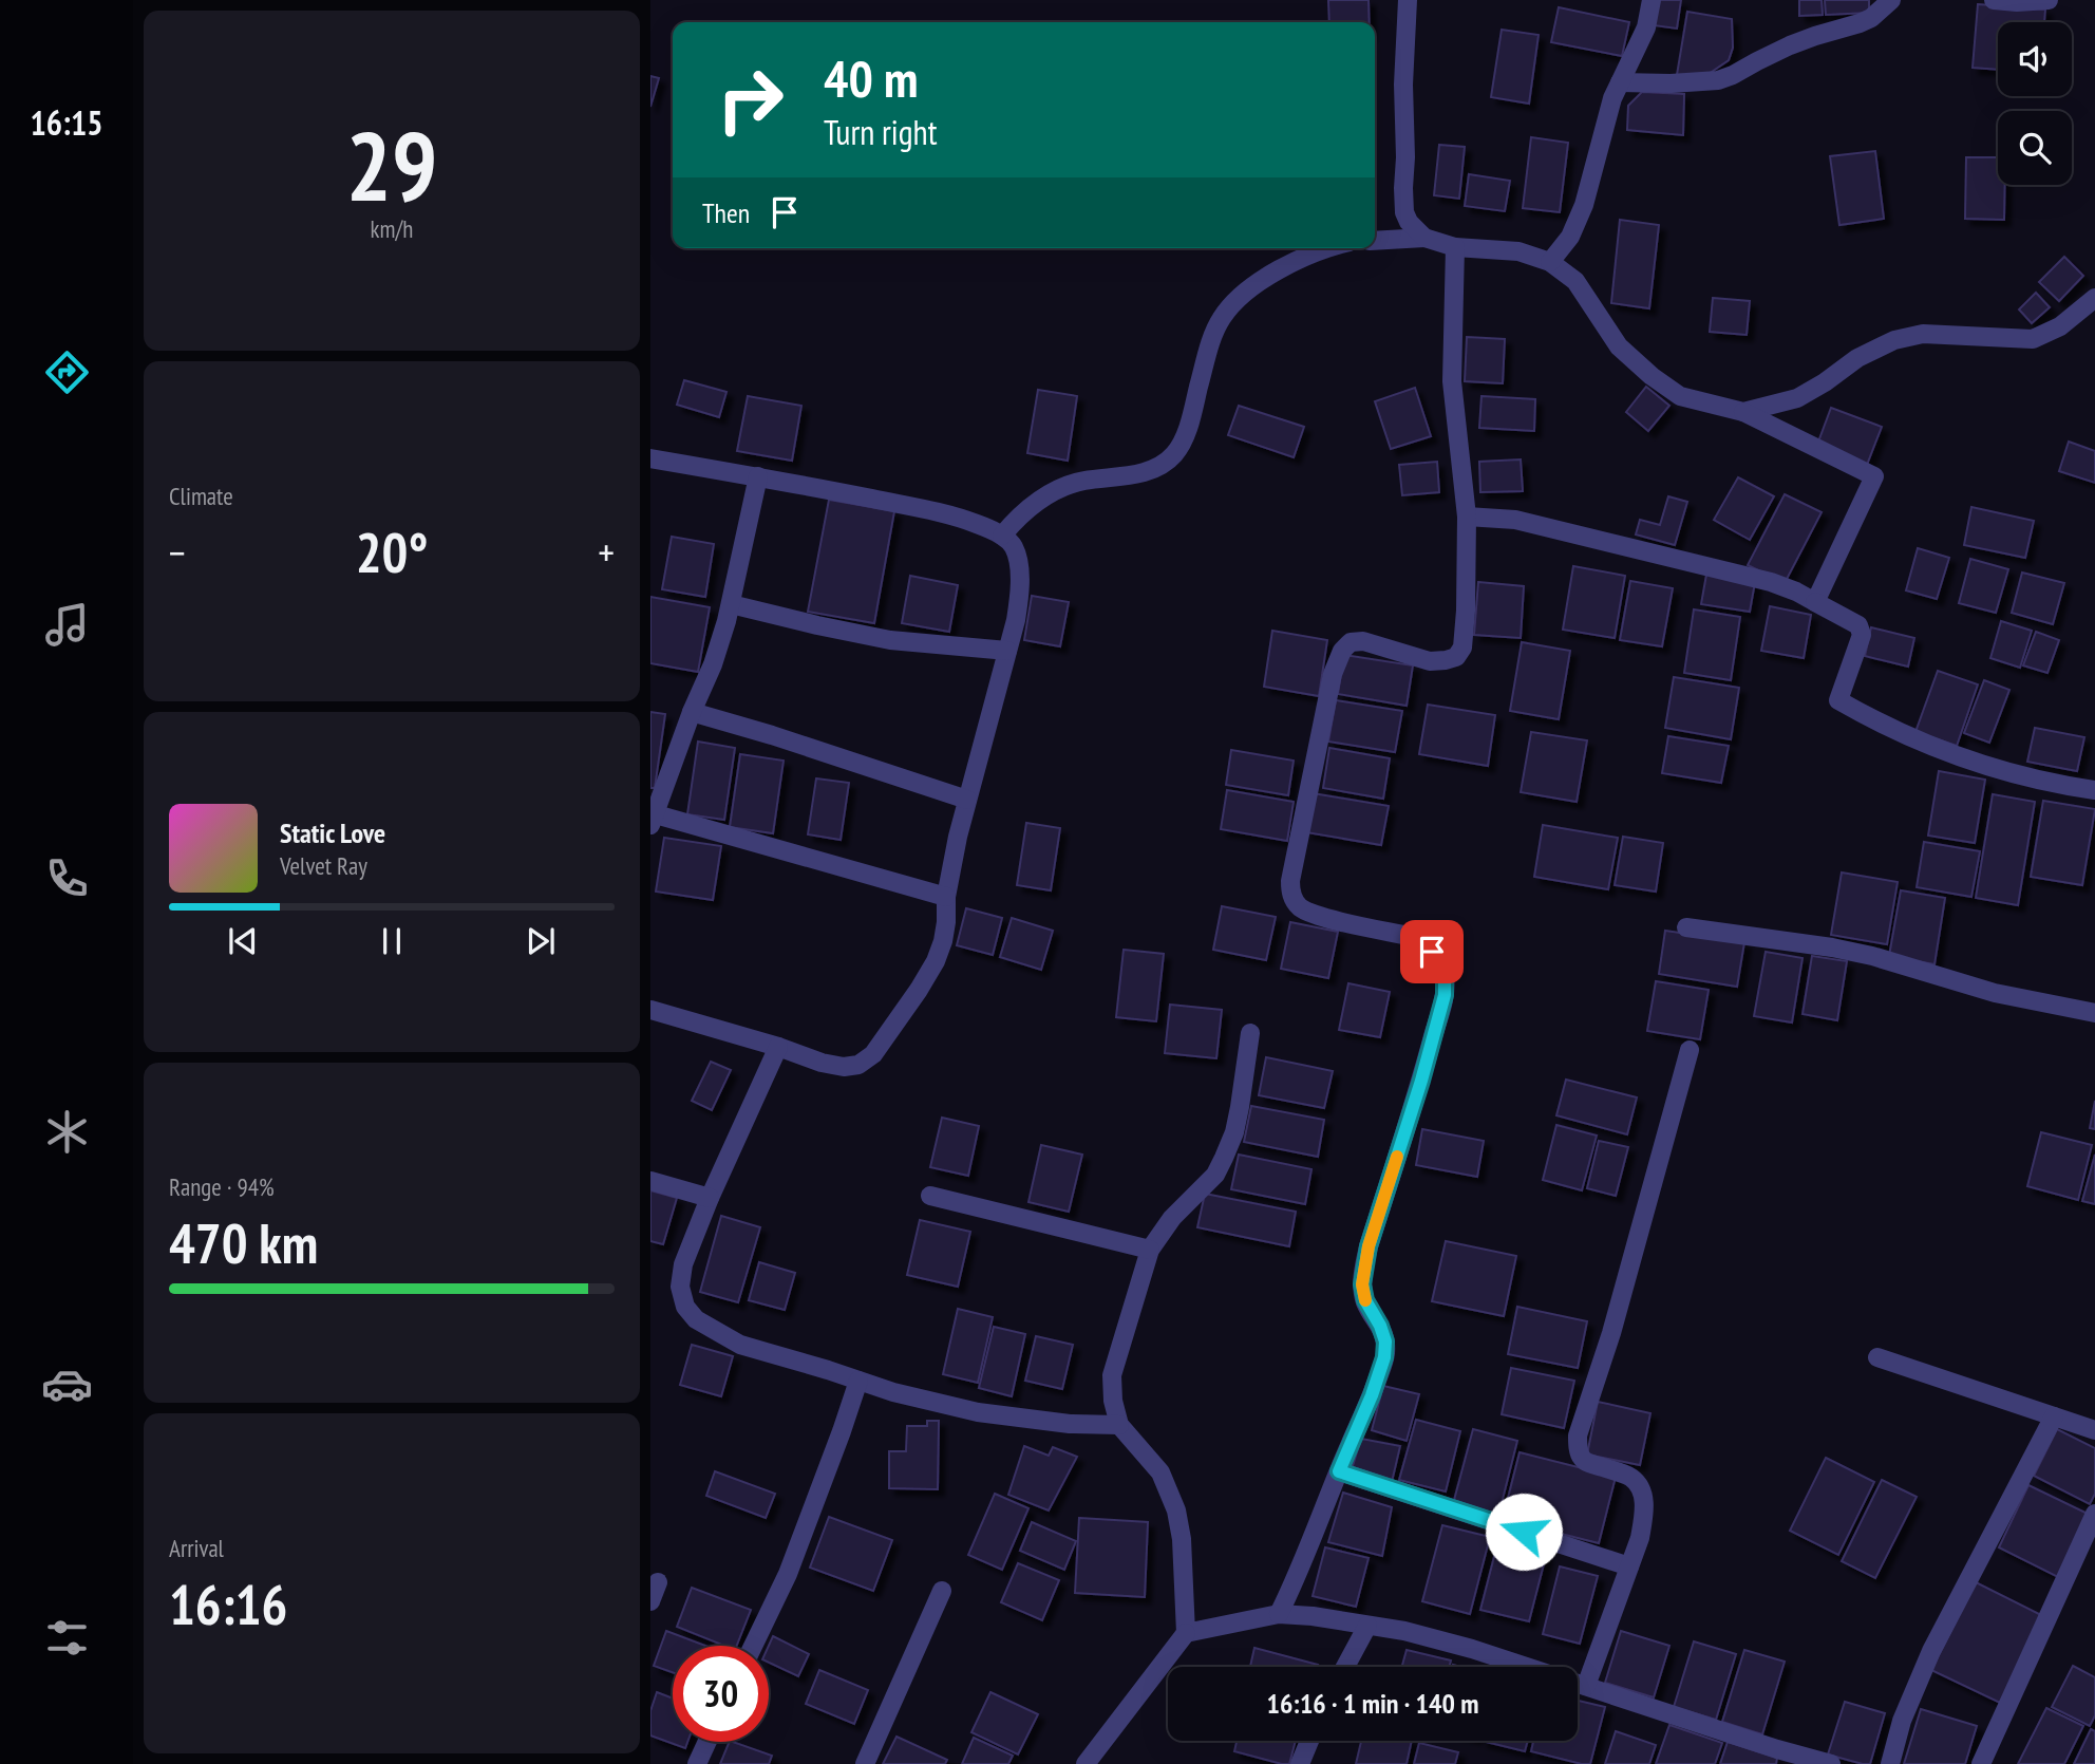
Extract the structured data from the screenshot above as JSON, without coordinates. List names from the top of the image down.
{
  "page": {
    "tabs": "16:15",
    "tile": [
      ["29", "km/h"],
      "Climate",
      ["Range · 94%", "470 km"],
      ["Arrival", "16:16"]
    ],
    "turn": ["40 m", "Turn right"],
    "then": "Then",
    "heat": ["−", "20°", "+"],
    "song": ["Static Love", "Velvet Ray"],
    "limit": "30",
    "trip": "16:16 · 1 min · 140 m"
  }
}
